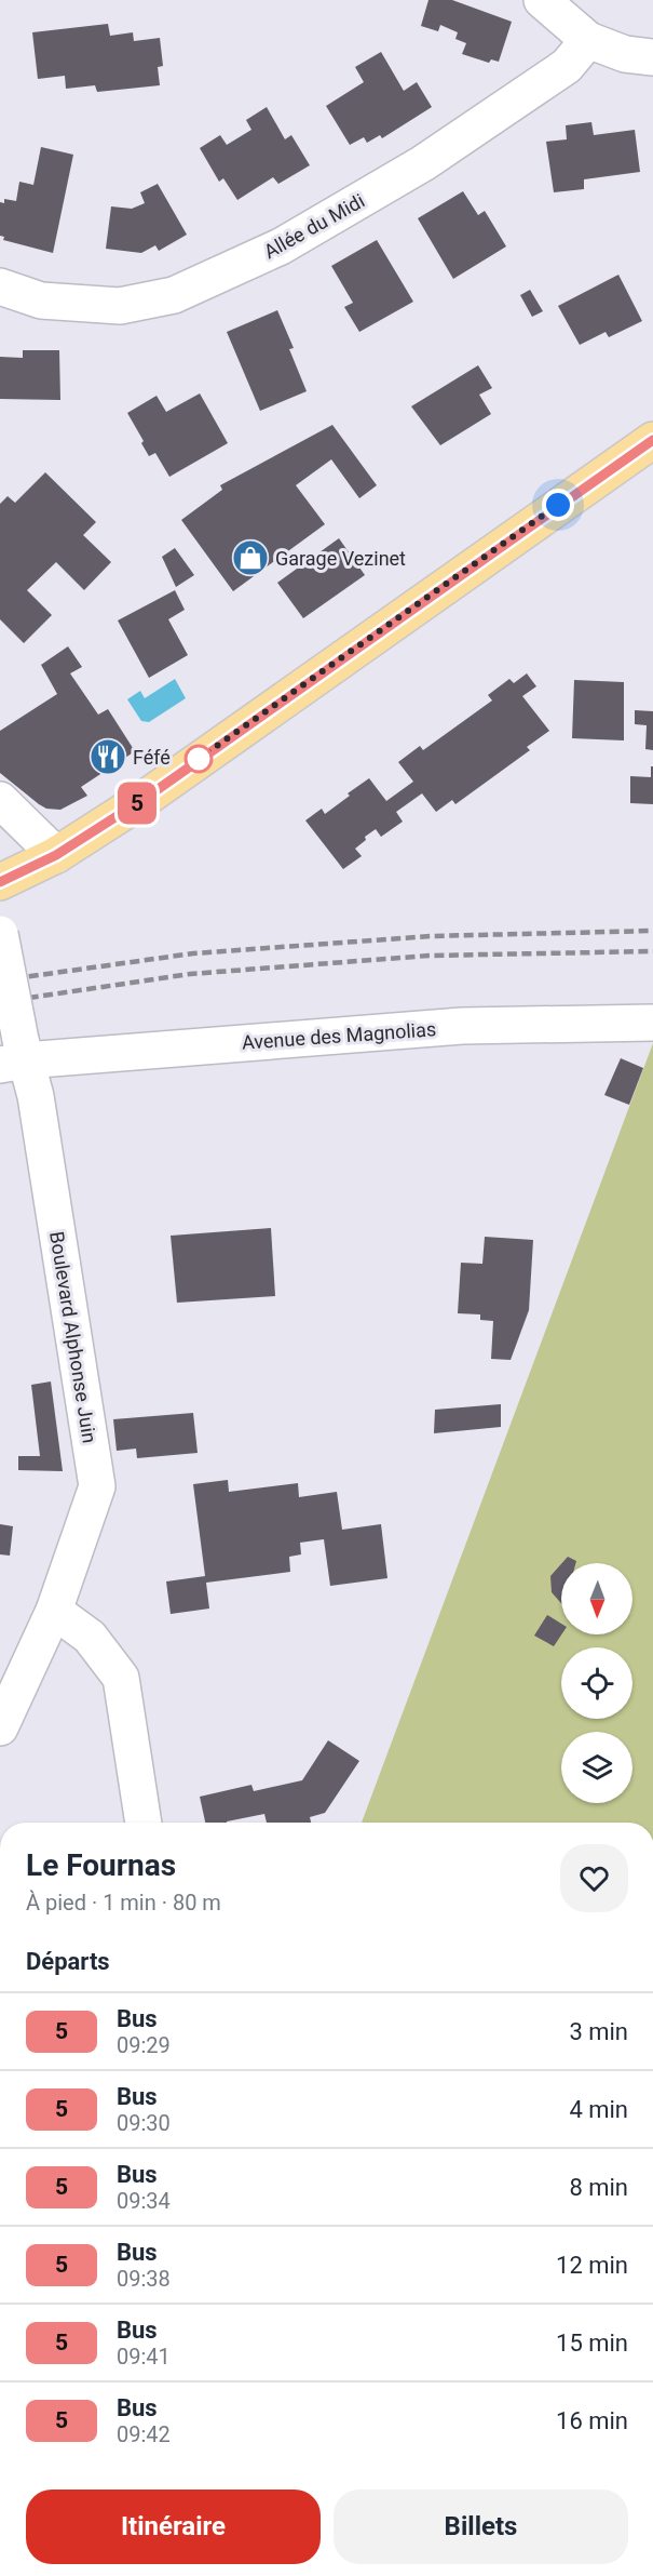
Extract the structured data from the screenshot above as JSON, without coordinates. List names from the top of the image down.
{
  "streets": {
    "street": ["Allée du Midi", "Avenue des Magnolias", "Boulevard Alphonse Juin"]
  },
  "crossings": [
    ["Avenue des Magnolias", "Boulevard Alphonse Juin"]
  ],
  "places": {
    "shop": ["Garage Vezinet"],
    "restaurant": ["Féfé"]
  },
  "lines": ["bus line 5"],
  "north": "bottom",
  "page": {
    "on_map": "5",
    "heading": [
      ["Le Fournas", "À pied · 1 min · 80 m"],
      "Départs"
    ],
    "list": [
      {
        "mark": "5",
        "name": "Bus",
        "note": "09:29",
        "value": "3 min"
      },
      {
        "mark": "5",
        "name": "Bus",
        "note": "09:30",
        "value": "4 min"
      },
      {
        "mark": "5",
        "name": "Bus",
        "note": "09:34",
        "value": "8 min"
      },
      {
        "mark": "5",
        "name": "Bus",
        "note": "09:38",
        "value": "12 min"
      },
      {
        "mark": "5",
        "name": "Bus",
        "note": "09:41",
        "value": "15 min"
      },
      {
        "mark": "5",
        "name": "Bus",
        "note": "09:42",
        "value": "16 min"
      }
    ],
    "buttons": ["Itinéraire", "Billets"]
  }
}
